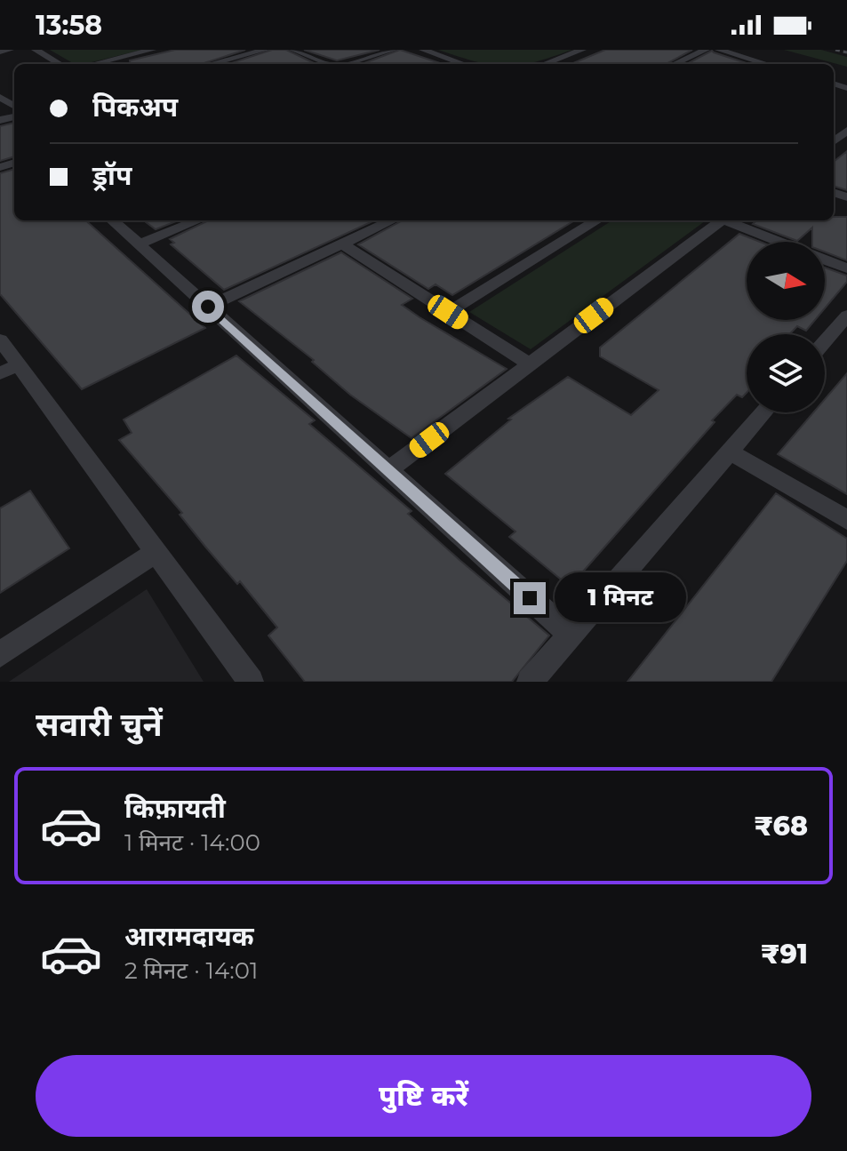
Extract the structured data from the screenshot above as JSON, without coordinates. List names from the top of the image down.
{
  "north": "right",
  "page": {
    "status": "13:58",
    "banner": ["पिकअप", "ड्रॉप"],
    "bubble": "1 मिनट",
    "heading": "सवारी चुनें",
    "list": [
      {
        "name": "किफ़ायती",
        "note": "1 मिनट · 14:00",
        "value": "₹68"
      },
      {
        "name": "आरामदायक",
        "note": "2 मिनट · 14:01",
        "value": "₹91"
      }
    ],
    "buttons": "पुष्टि करें"
  }
}
